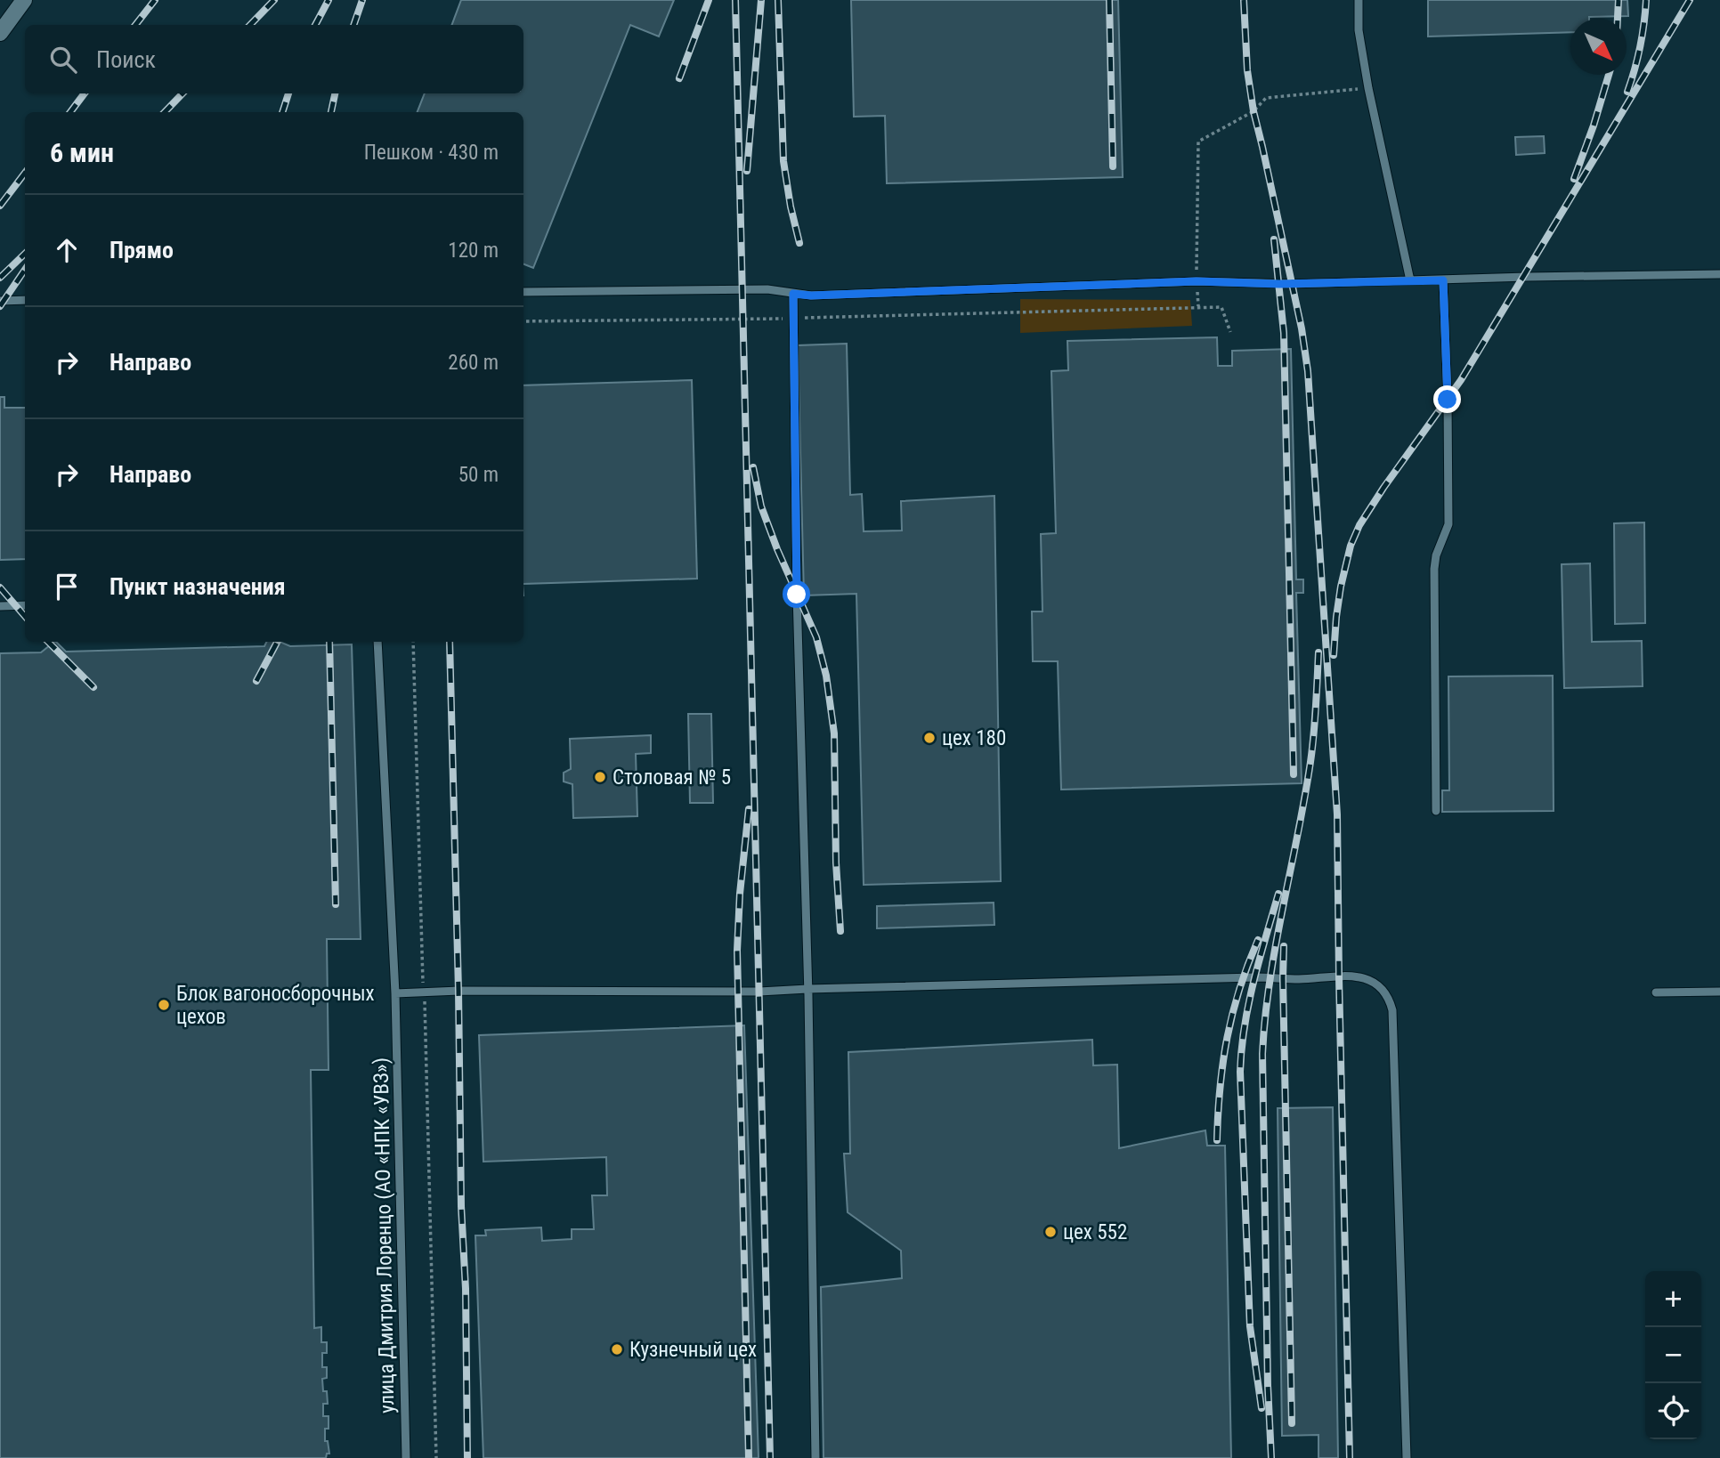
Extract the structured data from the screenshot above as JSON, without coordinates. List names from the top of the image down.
{
  "streets": {
    "lane": ["улица Дмитрия Лоренцо (АО «НПК «УВЗ»)"]
  },
  "places": [
    "цех 180",
    "Столовая № 5",
    "Блок вагоносборочных цехов",
    "цех 552",
    "Кузнечный цех"
  ],
  "north": "bottom right",
  "page": {
    "search": "Поиск",
    "heading": ["6 мин", "Пешком · 430 m"],
    "list": [
      ["Прямо", "120 m"],
      ["Направо", "260 m"],
      ["Направо", "50 m"],
      "Пункт назначения"
    ],
    "map_buttons": ["+", "−"]
  }
}
